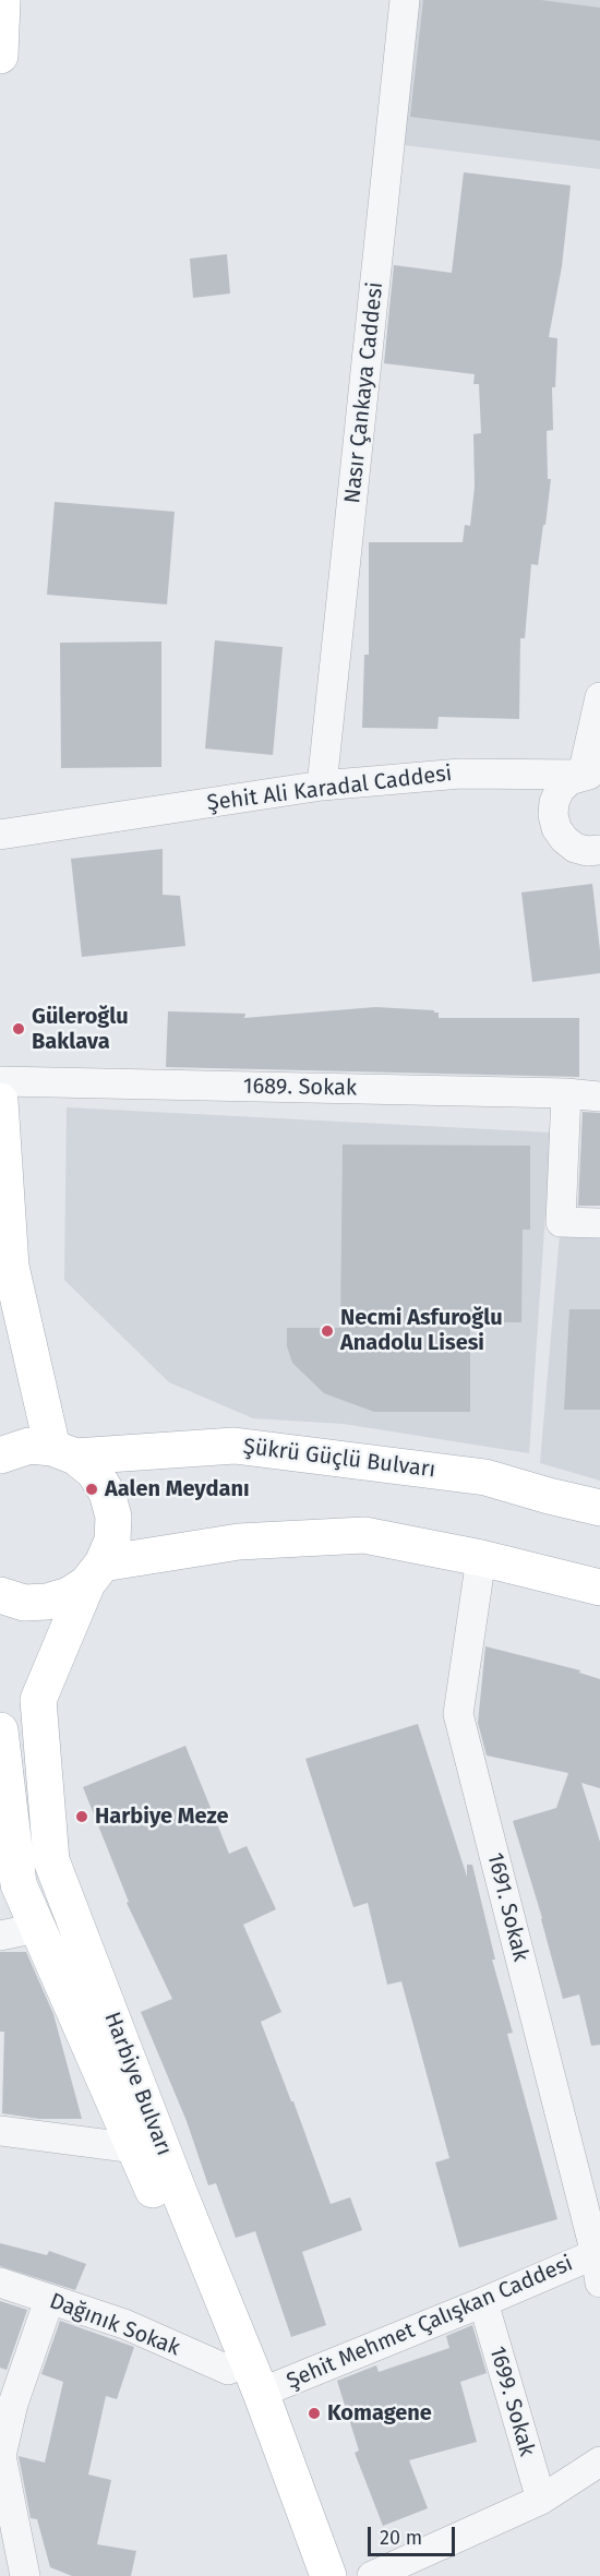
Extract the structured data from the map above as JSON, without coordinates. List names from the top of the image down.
{
  "streets": {
    "main road": ["Şükrü Güçlü Bulvarı", "Harbiye Bulvarı"],
    "street": [
      "Nasır Çankaya Caddesi",
      "Şehit Ali Karadal Caddesi",
      "1689. Sokak",
      "1691. Sokak",
      "Şehit Mehmet Çalışkan Caddesi",
      "Dağınık Sokak",
      "1699. Sokak"
    ]
  },
  "crossings": [
    ["Nasır Çankaya Caddesi", "Şehit Ali Karadal Caddesi"],
    ["Şükrü Güçlü Bulvarı", "Harbiye Bulvarı"],
    ["1691. Sokak", "Şehit Mehmet Çalışkan Caddesi"],
    ["Harbiye Bulvarı", "Şehit Mehmet Çalışkan Caddesi"],
    ["Harbiye Bulvarı", "Dağınık Sokak"],
    ["Şehit Mehmet Çalışkan Caddesi", "1699. Sokak"]
  ],
  "places": [
    "Güleroğlu Baklava",
    "Necmi Asfuroğlu Anadolu Lisesi",
    "Aalen Meydanı",
    "Harbiye Meze",
    "Komagene"
  ],
  "scale_bar": "20 m"
}
